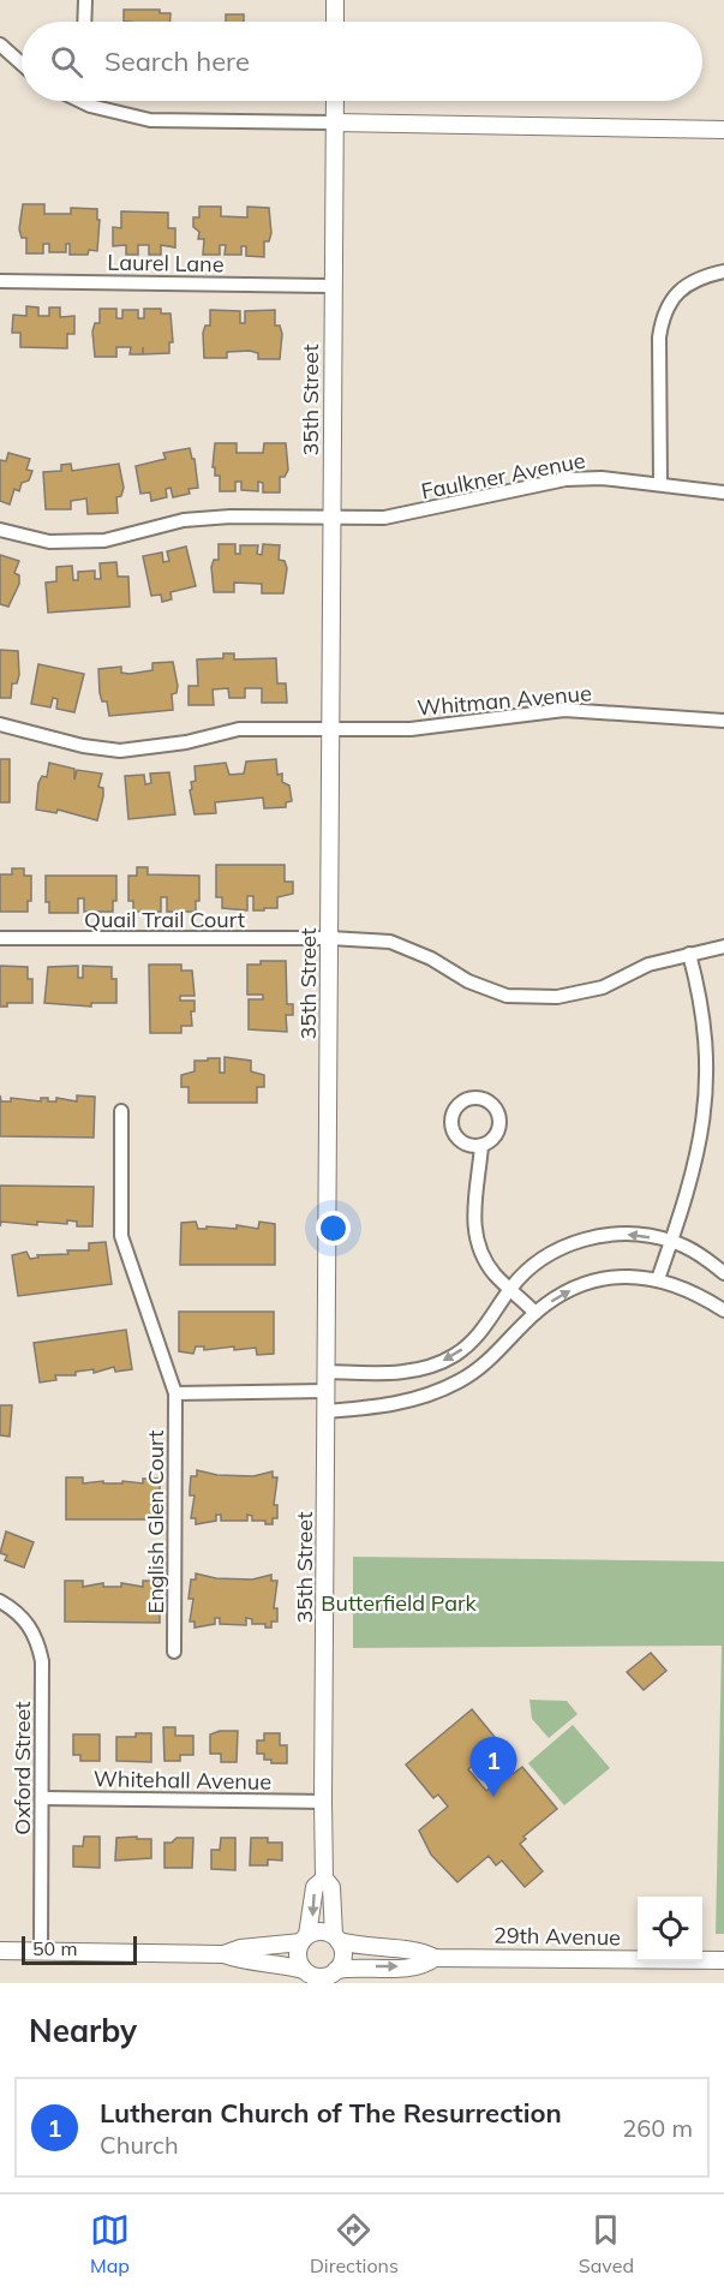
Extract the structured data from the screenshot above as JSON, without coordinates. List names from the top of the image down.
{
  "streets": {
    "street": [
      "Laurel Lane",
      "35th Street",
      "Faulkner Avenue",
      "Whitman Avenue",
      "Quail Trail Court",
      "English Glen Court",
      "Oxford Street",
      "Whitehall Avenue",
      "29th Avenue"
    ]
  },
  "crossings": [
    ["Laurel Lane", "35th Street"],
    ["35th Street", "Faulkner Avenue"],
    ["35th Street", "Whitman Avenue"],
    ["35th Street", "Quail Trail Court"],
    ["35th Street", "Whitehall Avenue"],
    ["35th Street", "29th Avenue"],
    ["Oxford Street", "Whitehall Avenue"]
  ],
  "parks": ["Butterfield Park"],
  "scale_bar": "50 m",
  "page": {
    "search": "Search here",
    "pins": "1",
    "scale": "50 m",
    "heading": "Nearby",
    "list": [
      {
        "mark": "1",
        "name": "Lutheran Church of The Resurrection",
        "note": "Church",
        "value": "260 m"
      }
    ],
    "nav": ["Map", "Directions", "Saved"]
  }
}
